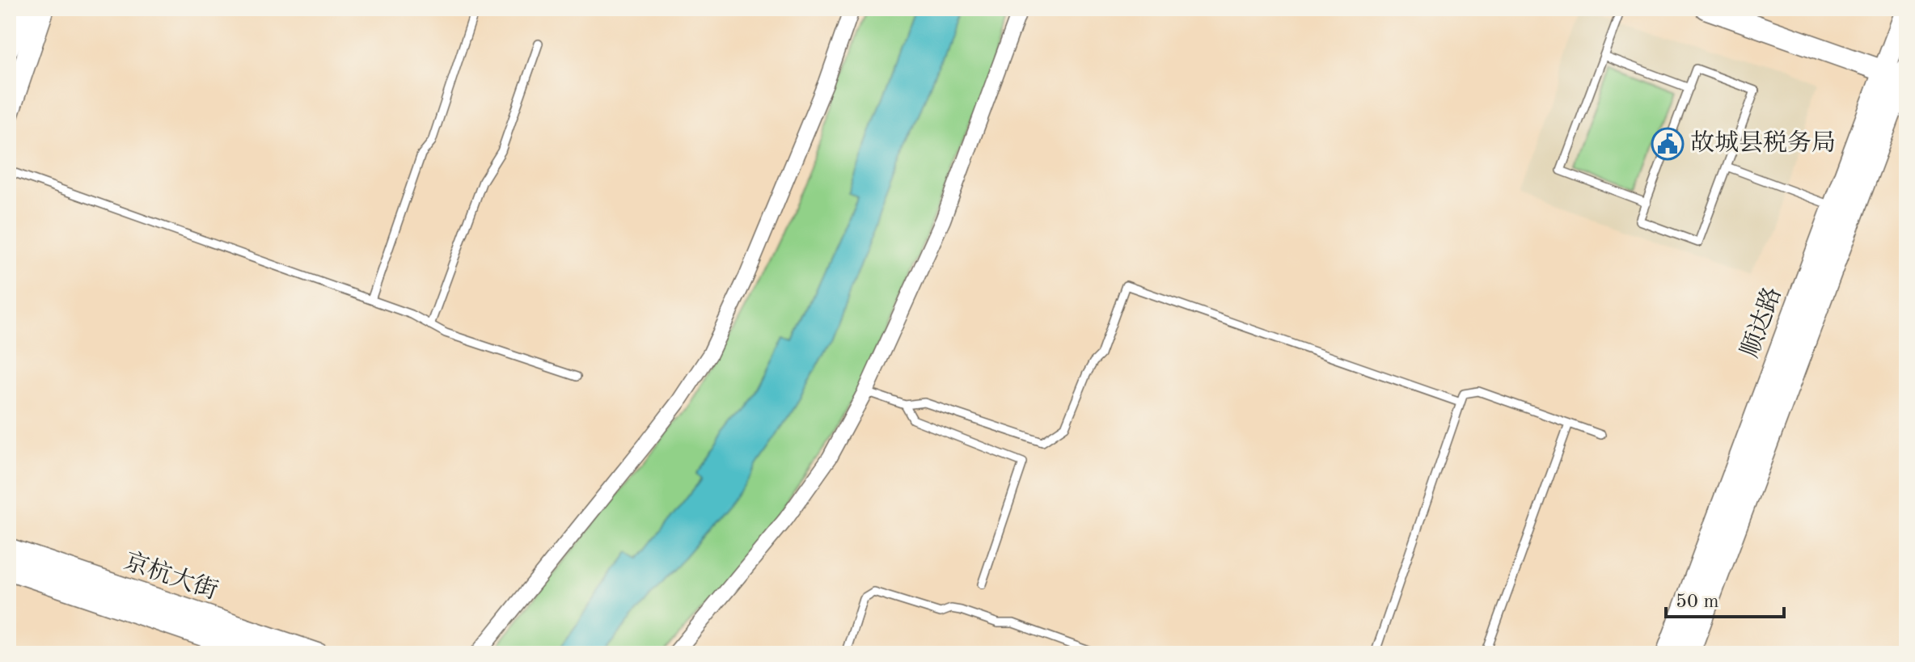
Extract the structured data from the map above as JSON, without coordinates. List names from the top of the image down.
{
  "streets": {
    "main road": ["顺达路", "京杭大街"]
  },
  "places": {
    "public building": ["故城县税务局"]
  },
  "scale_bar": "50 m"
}
